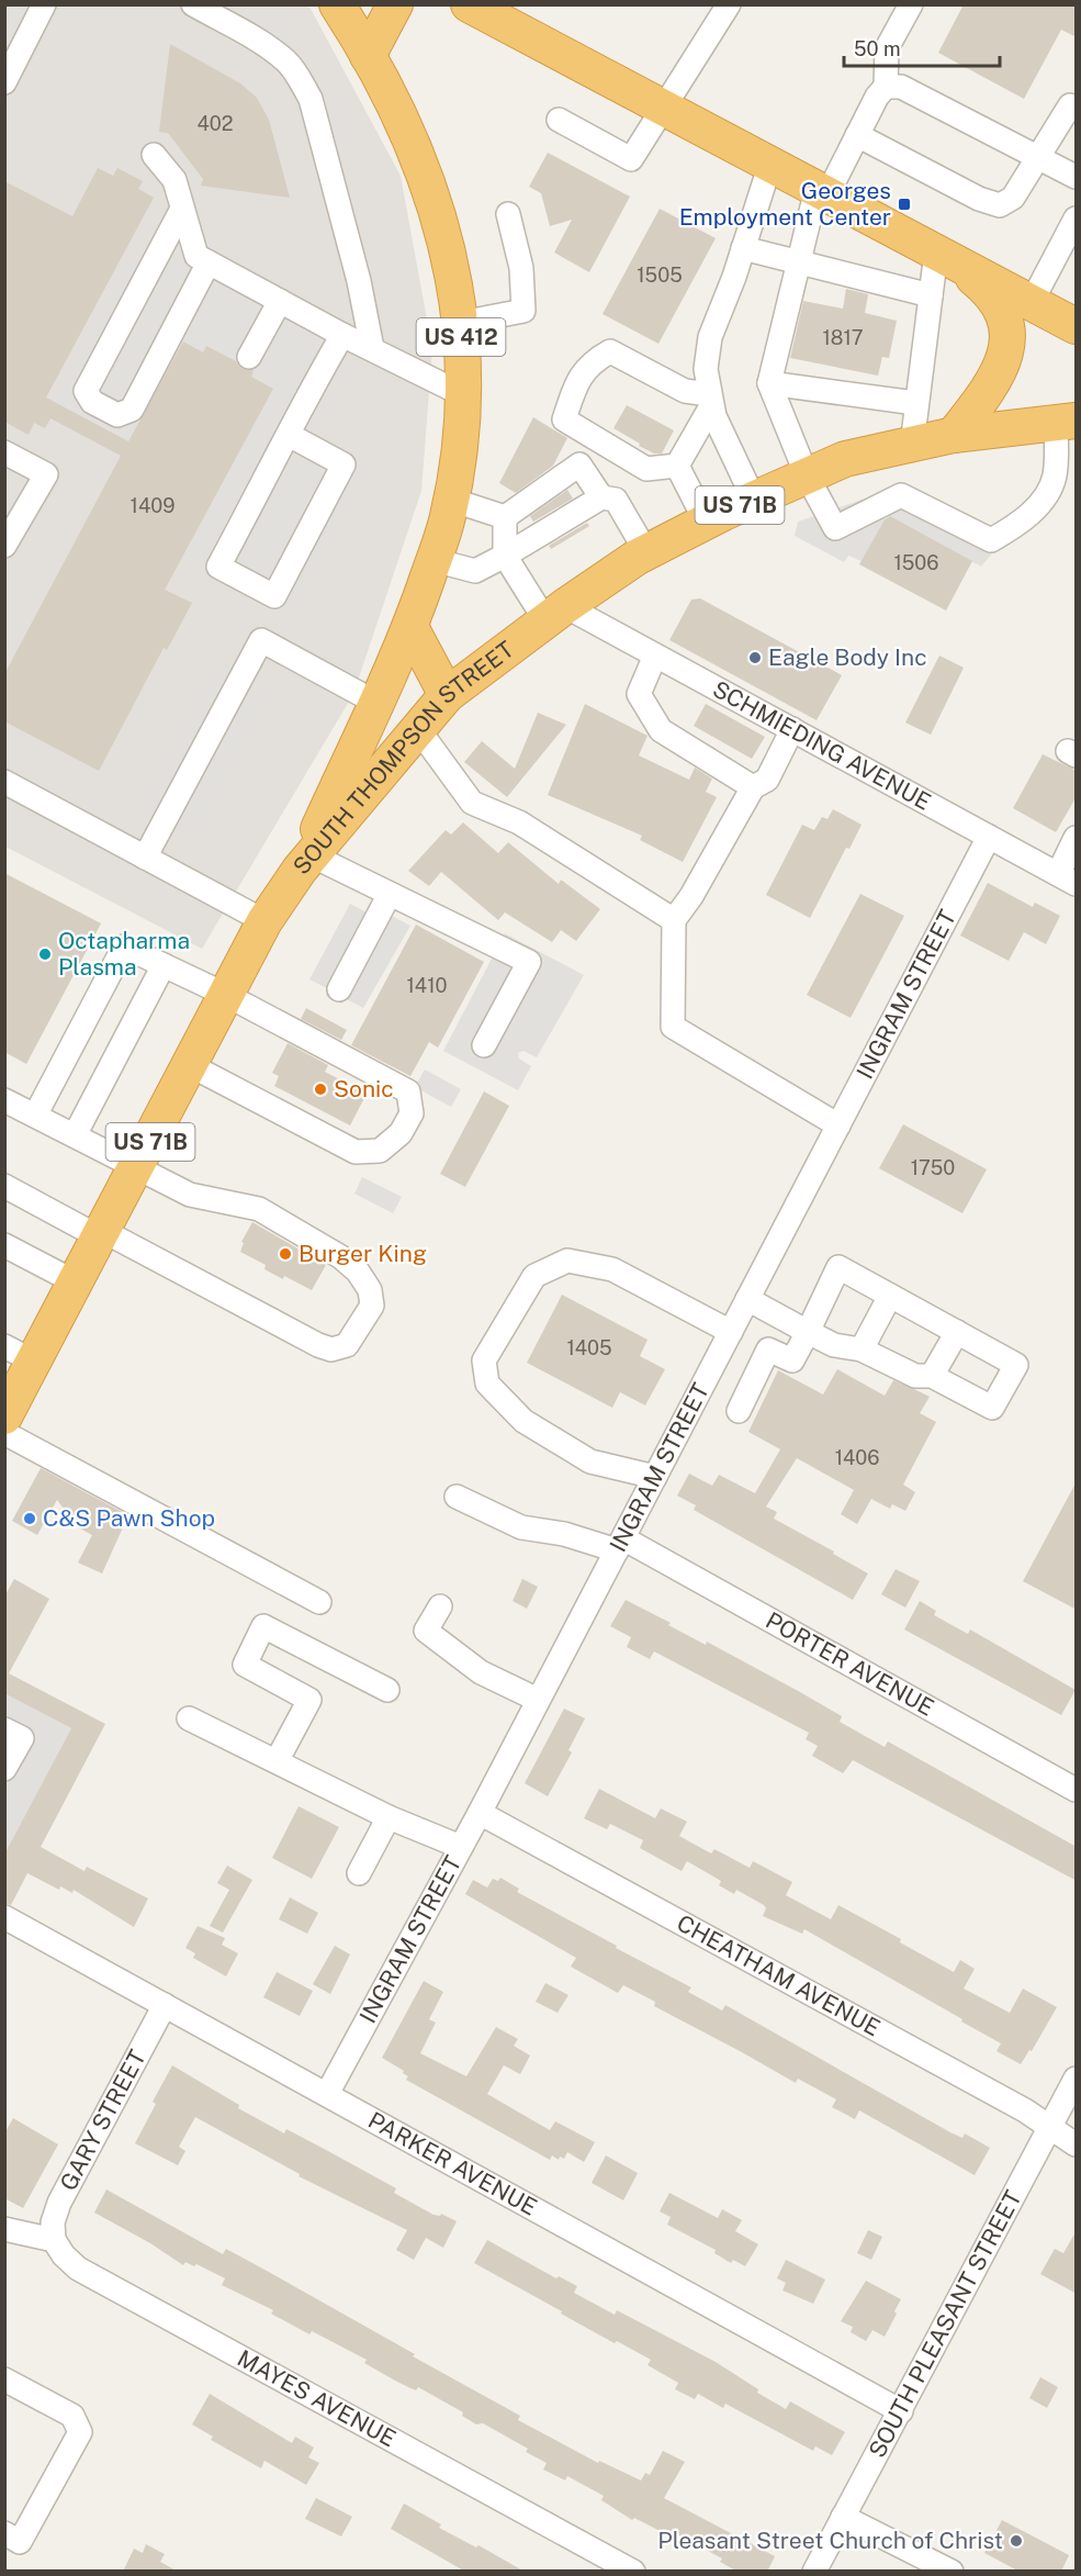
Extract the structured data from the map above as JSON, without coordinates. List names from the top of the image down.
{
  "streets": {
    "highway": ["US 412", "US 71B", "SOUTH THOMPSON STREET"],
    "street": [
      "SCHMIEDING AVENUE",
      "INGRAM STREET",
      "PORTER AVENUE",
      "CHEATHAM AVENUE",
      "GARY STREET",
      "PARKER AVENUE",
      "SOUTH PLEASANT STREET",
      "MAYES AVENUE"
    ]
  },
  "crossings": [
    ["US 412", "SOUTH THOMPSON STREET"],
    ["SCHMIEDING AVENUE", "SOUTH THOMPSON STREET"],
    ["SCHMIEDING AVENUE", "INGRAM STREET"],
    ["INGRAM STREET", "PORTER AVENUE"],
    ["INGRAM STREET", "CHEATHAM AVENUE"],
    ["INGRAM STREET", "PARKER AVENUE"],
    ["CHEATHAM AVENUE", "SOUTH PLEASANT STREET"],
    ["GARY STREET", "PARKER AVENUE"],
    ["GARY STREET", "MAYES AVENUE"],
    ["PARKER AVENUE", "SOUTH PLEASANT STREET"]
  ],
  "places": {
    "transit": ["Georges Employment Center"],
    "other": [
      "Eagle Body Inc",
      "Octapharma Plasma",
      "Sonic",
      "Burger King",
      "C&S Pawn Shop",
      "Pleasant Street Church of Christ"
    ]
  },
  "house_numbers": [
    "402",
    "1505",
    "1817",
    "1409",
    "1506",
    "1410",
    "1750",
    "1405",
    "1406"
  ],
  "scale_bar": "50 m"
}
